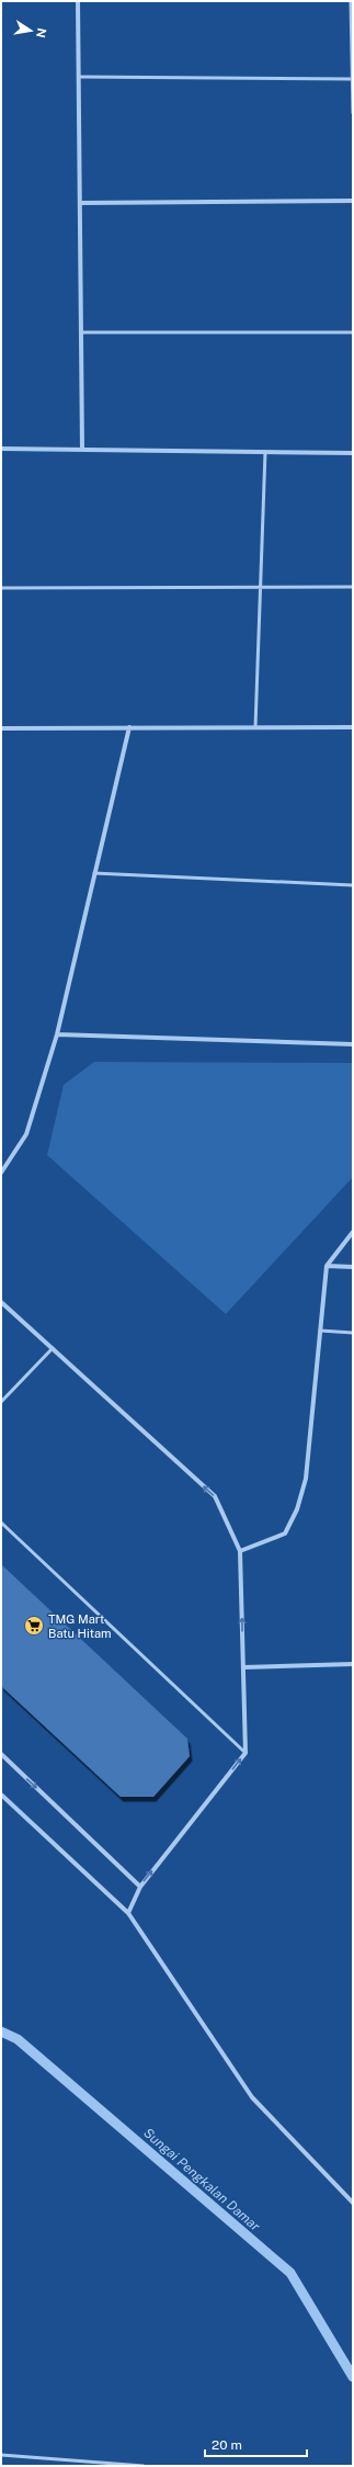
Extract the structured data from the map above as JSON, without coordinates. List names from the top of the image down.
{
  "water": ["Sungai Pengkalan Damar"],
  "places": {
    "supermarket": ["TMG Mart Batu Hitam"]
  },
  "scale_bar": "20 m",
  "north": "right"
}
